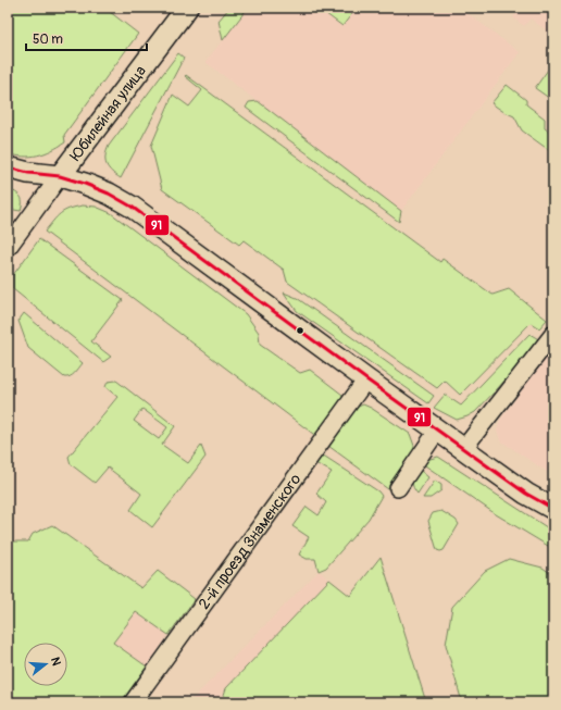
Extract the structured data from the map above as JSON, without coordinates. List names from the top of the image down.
{
  "streets": {
    "main road": ["Юбилейная улица"],
    "street": ["2-й проезд Знаменского"]
  },
  "lines": ["transit line 91"],
  "scale_bar": "50 m",
  "north": "right"
}
